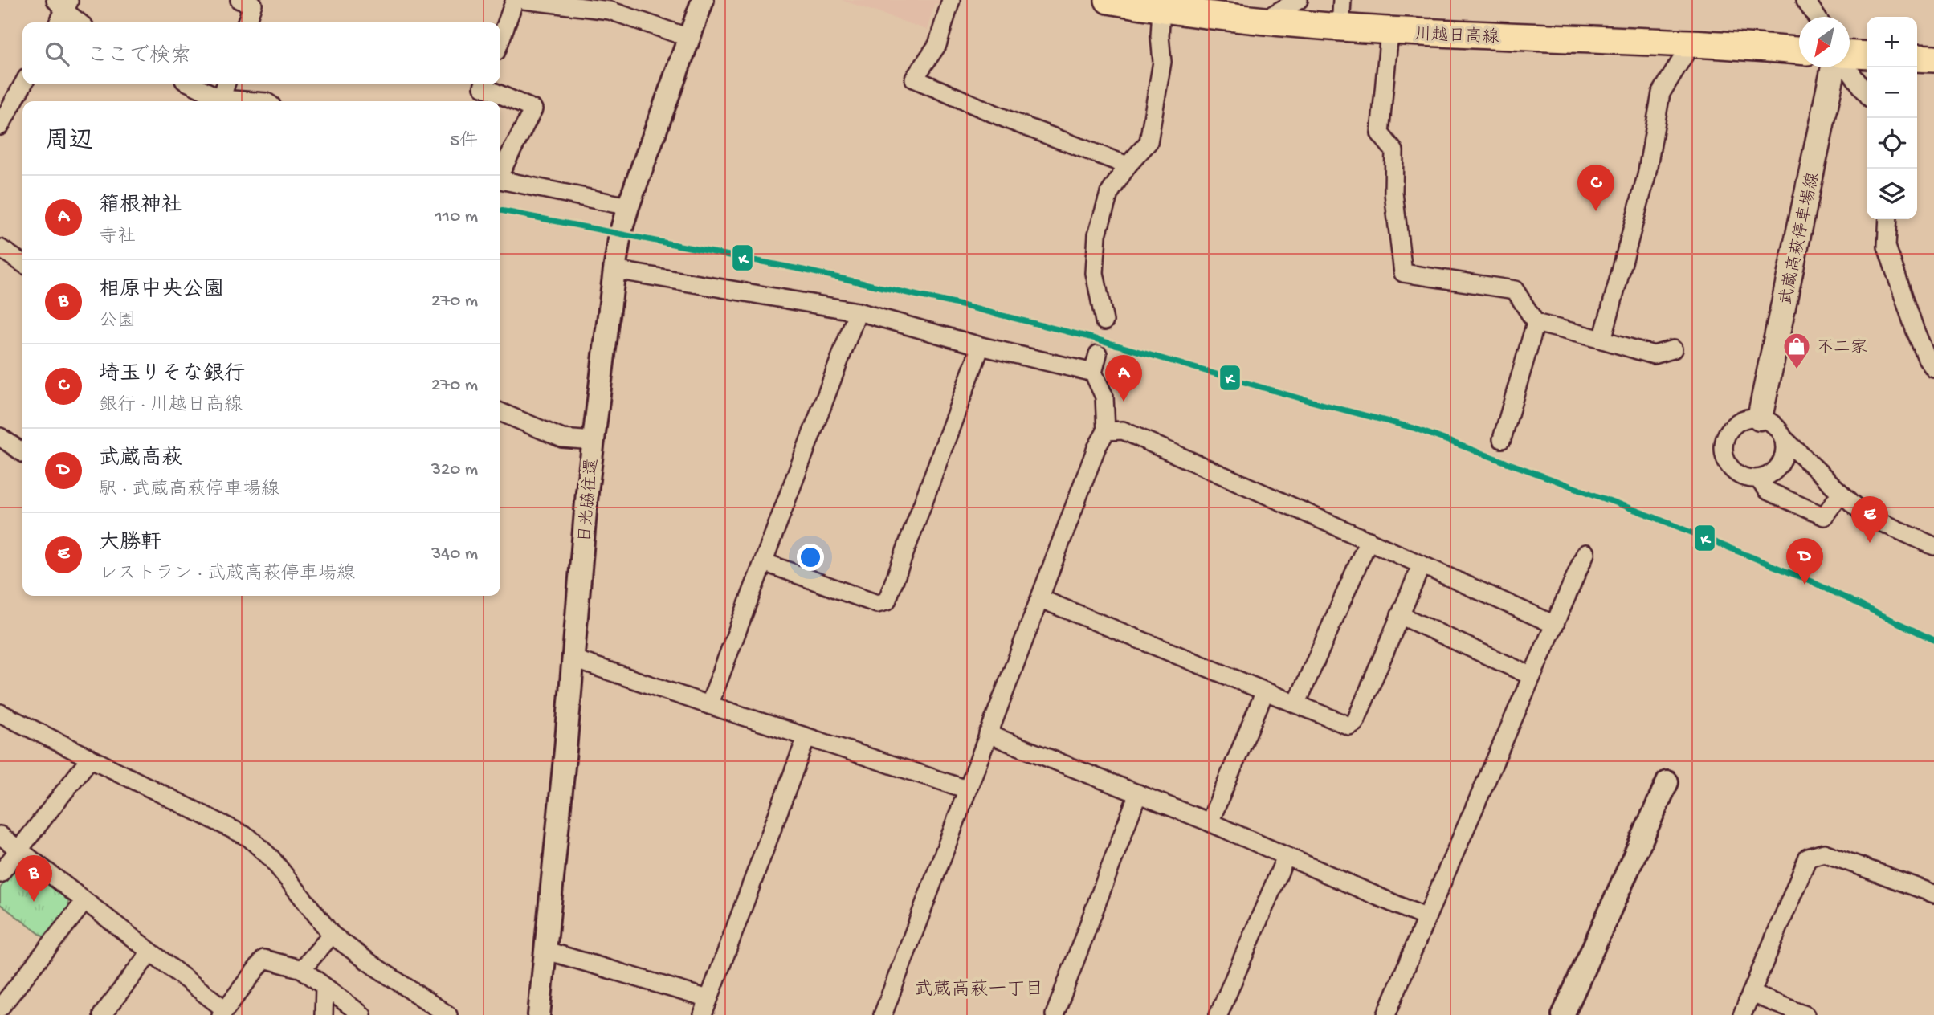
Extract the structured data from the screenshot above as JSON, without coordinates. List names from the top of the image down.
{
  "streets": {
    "main road": ["川越日高線", "武蔵高萩停車場線"],
    "street": ["日光脇往還"]
  },
  "districts": ["武蔵高萩一丁目"],
  "places": {
    "shop": ["不二家"]
  },
  "lines": ["transit line K"],
  "north": "bottom left",
  "page": {
    "map_buttons": ["+", "−"],
    "search": "ここで検索",
    "heading": ["周辺", "5件"],
    "pins": [
      "C",
      "A",
      "E",
      "D",
      "B"
    ],
    "list": [
      {
        "mark": "A",
        "name": "箱根神社",
        "note": "寺社",
        "value": "110 m"
      },
      {
        "mark": "B",
        "name": "相原中央公園",
        "note": "公園",
        "value": "270 m"
      },
      {
        "mark": "C",
        "name": "埼玉りそな銀行",
        "note": "銀行 · 川越日高線",
        "value": "270 m"
      },
      {
        "mark": "D",
        "name": "武蔵高萩",
        "note": "駅 · 武蔵高萩停車場線",
        "value": "320 m"
      },
      {
        "mark": "E",
        "name": "大勝軒",
        "note": "レストラン · 武蔵高萩停車場線",
        "value": "340 m"
      }
    ]
  }
}
